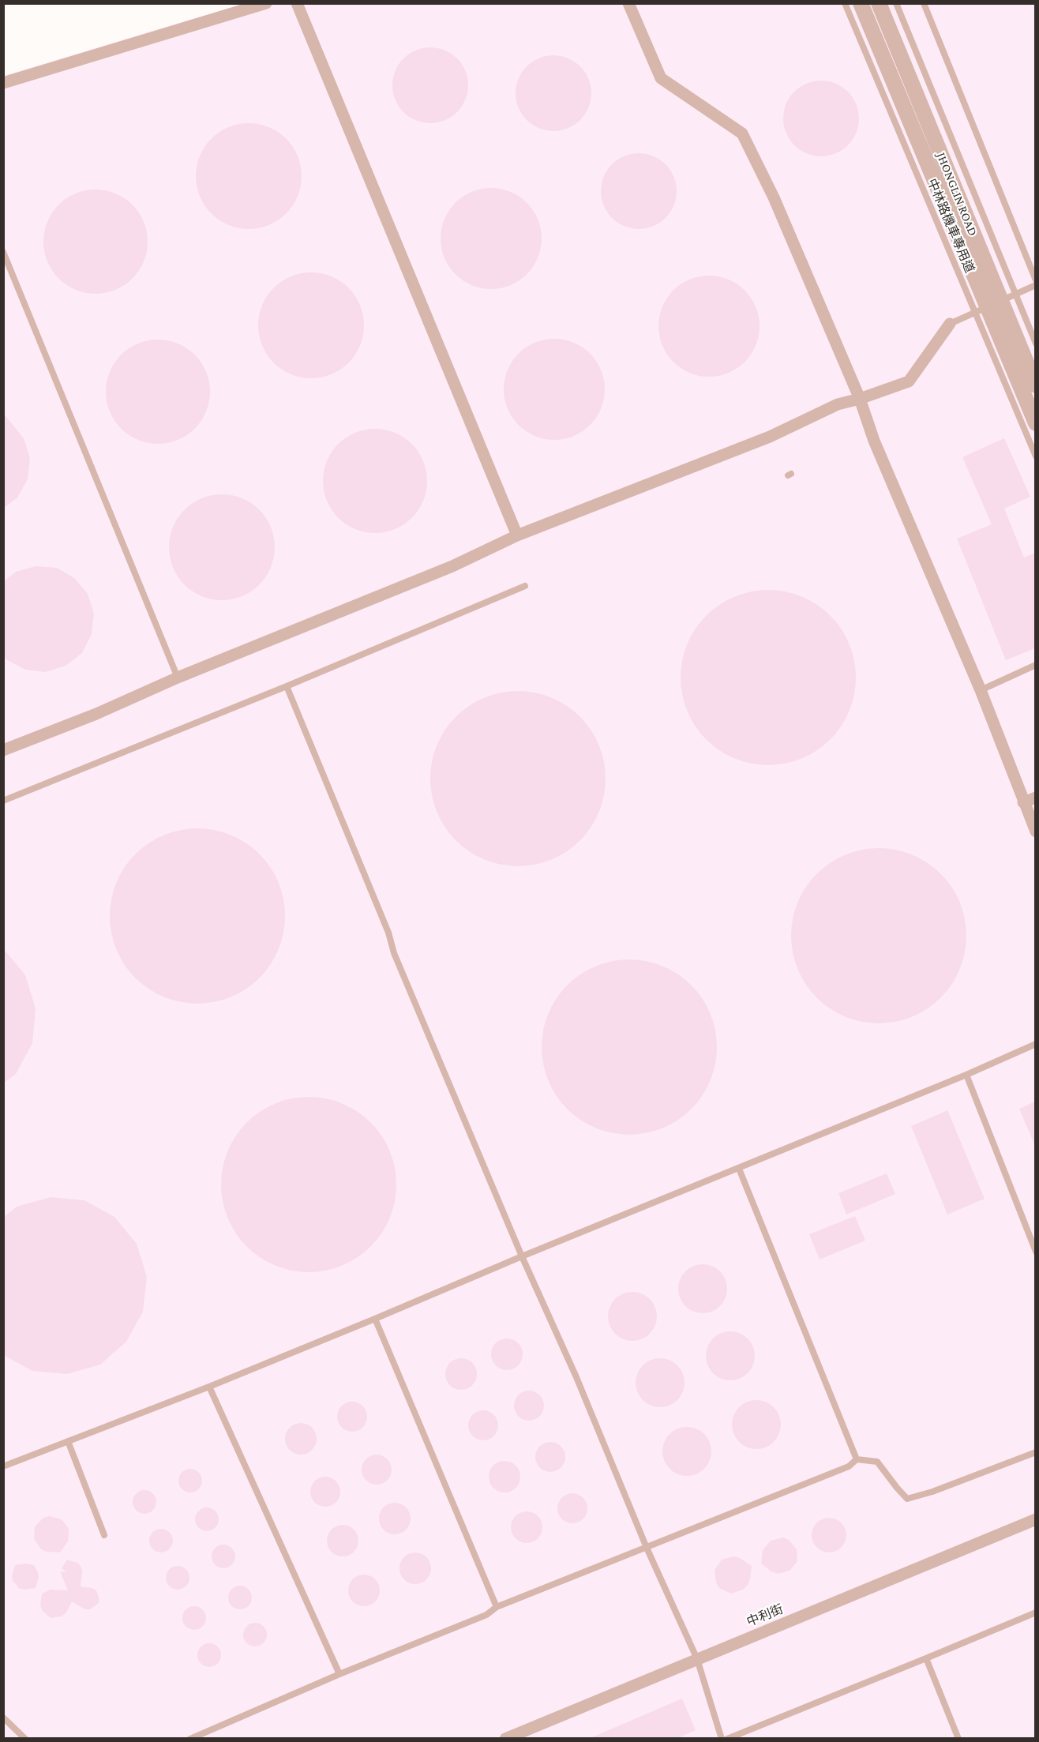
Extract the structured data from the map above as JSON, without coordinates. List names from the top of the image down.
{
  "streets": {
    "street": ["JHONGLIN ROAD", "中利街"],
    "lane": ["中林路機車專用道"]
  }
}
